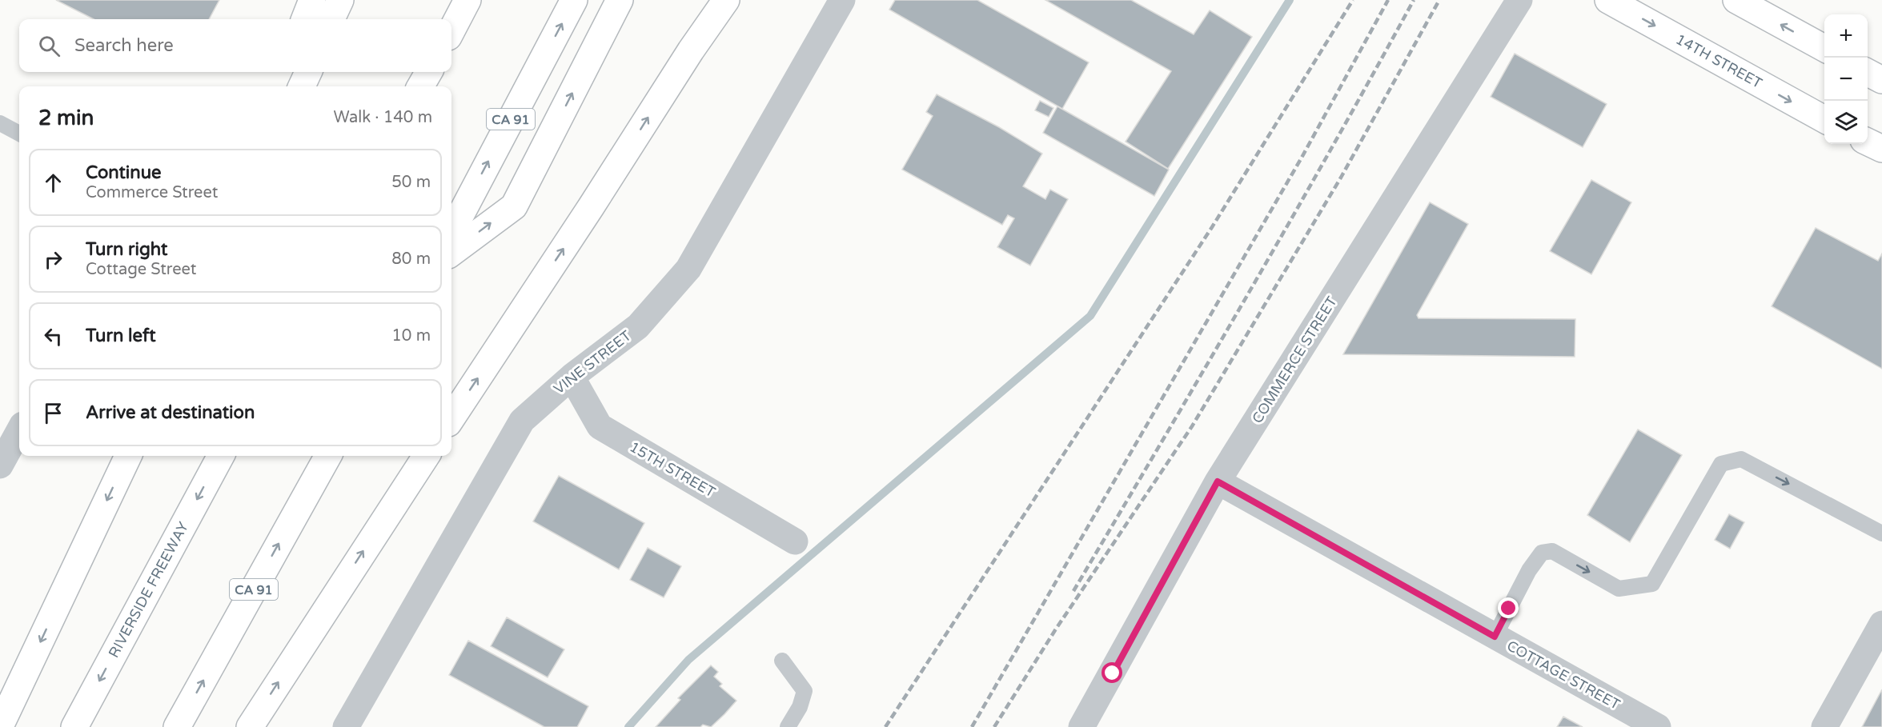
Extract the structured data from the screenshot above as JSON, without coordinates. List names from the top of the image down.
{
  "streets": {
    "main road": ["14TH STREET", "CA 91", "RIVERSIDE FREEWAY"],
    "street": [
      "COMMERCE STREET",
      "VINE STREET",
      "15TH STREET",
      "COTTAGE STREET"
    ]
  },
  "crossings": [
    ["COMMERCE STREET", "COTTAGE STREET"],
    ["VINE STREET", "15TH STREET"]
  ],
  "page": {
    "map_buttons": ["+", "−"],
    "search": "Search here",
    "heading": ["2 min", "Walk · 140 m"],
    "list": [
      ["Continue", "Commerce Street", "50 m"],
      ["Turn right", "Cottage Street", "80 m"],
      ["Turn left", "10 m"],
      "Arrive at destination"
    ]
  }
}
